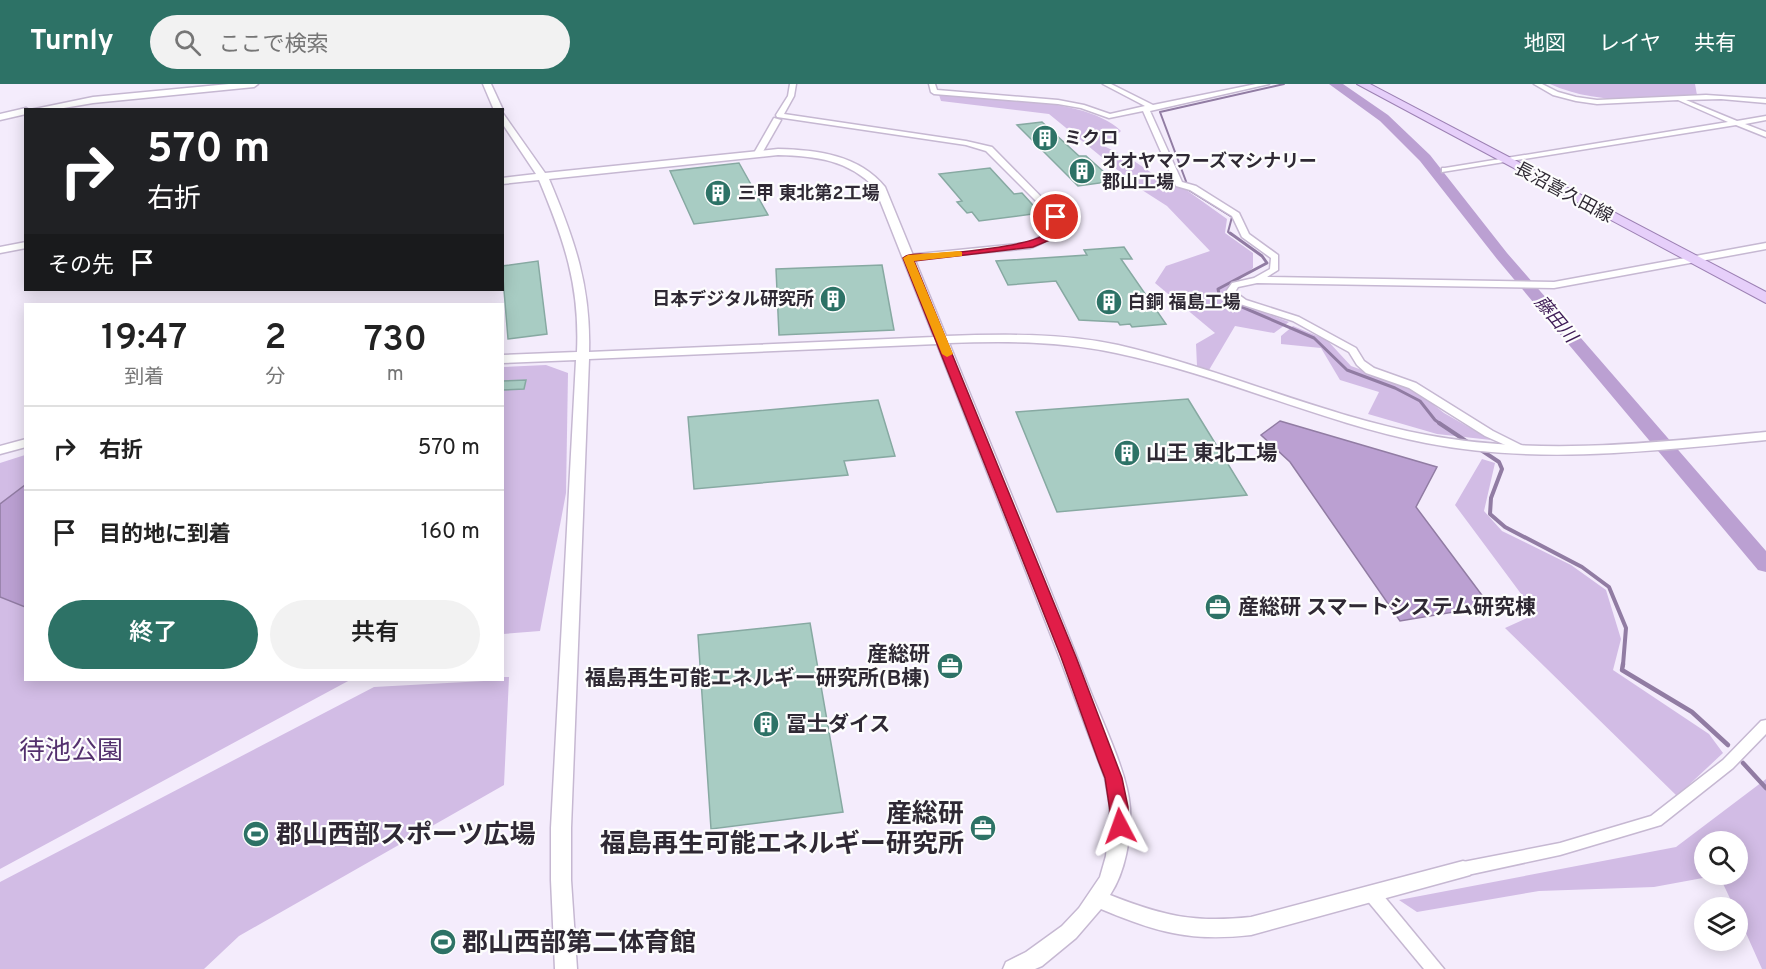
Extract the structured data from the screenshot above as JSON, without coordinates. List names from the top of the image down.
{
  "streets": {
    "main road": ["長沼喜久田線"]
  },
  "water": ["藤田川"],
  "parks": ["待池公園"],
  "places": {
    "building": [
      "ミクロ",
      "オオヤマフーズマシナリー 郡山工場",
      "三甲 東北第2工場",
      "日本デジタル研究所",
      "白銅 福島工場",
      "山王 東北工場",
      "冨士ダイス"
    ],
    "office": ["産総研 スマートシステム研究棟", "産総研 福島再生可能エネルギー研究所(B棟)", "産総研 福島再生可能エネルギー研究所"],
    "sports": ["郡山西部スポーツ広場", "郡山西部第二体育館"]
  },
  "page": {
    "header": "Turnly",
    "search": "ここで検索",
    "nav": ["地図", "レイヤ", "共有"],
    "turn": ["570 m", "右折"],
    "then": "その先",
    "eta": [
      "19:47",
      "到着",
      "2",
      "分",
      "730",
      "m"
    ],
    "list": [
      {
        "name": "右折",
        "value": "570 m"
      },
      {
        "name": "目的地に到着",
        "value": "160 m"
      }
    ],
    "buttons": ["終了", "共有"]
  }
}
